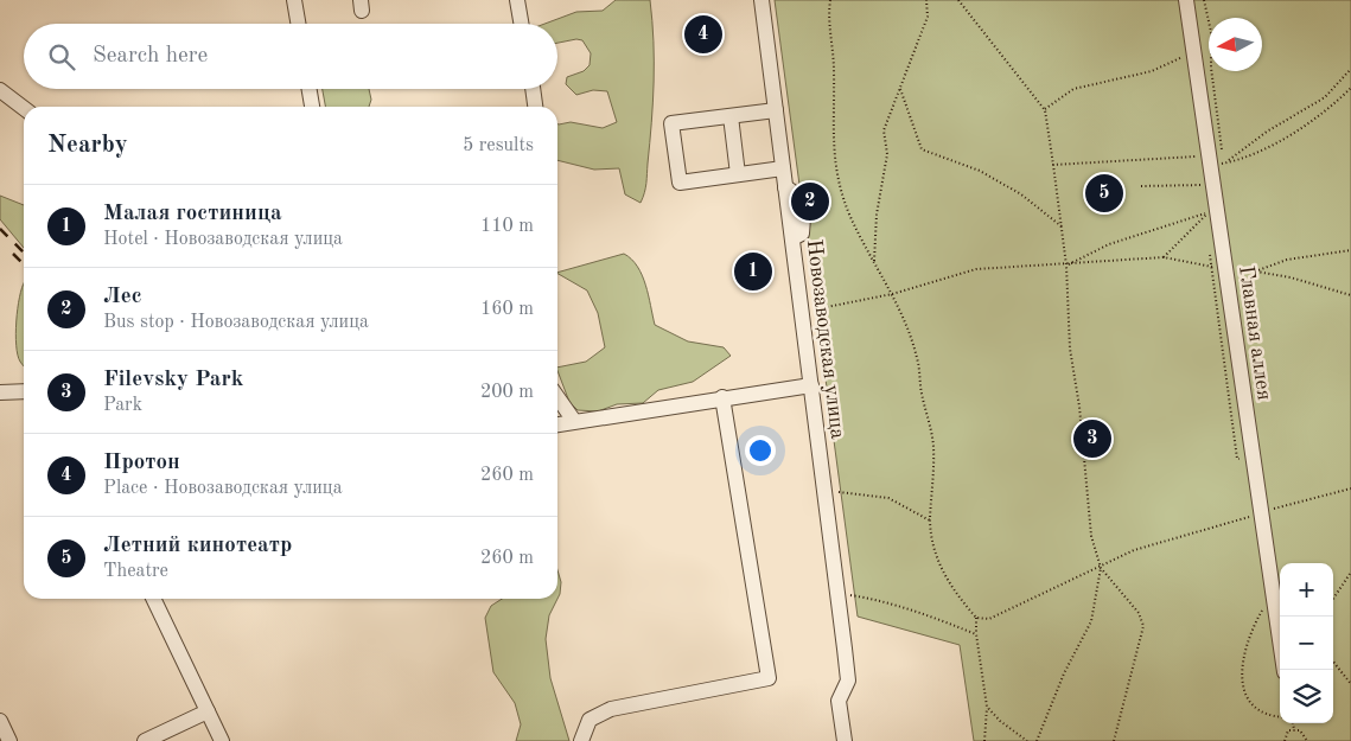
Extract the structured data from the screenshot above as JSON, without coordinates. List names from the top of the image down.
{
  "streets": {
    "street": ["Главная аллея", "Новозаводская улица"]
  },
  "north": "left",
  "page": {
    "pins": [
      "4",
      "5",
      "2",
      "1",
      "3"
    ],
    "search": "Search here",
    "heading": ["Nearby", "5 results"],
    "list": [
      {
        "mark": "1",
        "name": "Малая гостиница",
        "note": "Hotel · Новозаводская улица",
        "value": "110 m"
      },
      {
        "mark": "2",
        "name": "Лес",
        "note": "Bus stop · Новозаводская улица",
        "value": "160 m"
      },
      {
        "mark": "3",
        "name": "Filevsky Park",
        "note": "Park",
        "value": "200 m"
      },
      {
        "mark": "4",
        "name": "Протон",
        "note": "Place · Новозаводская улица",
        "value": "260 m"
      },
      {
        "mark": "5",
        "name": "Летний кинотеатр",
        "note": "Theatre",
        "value": "260 m"
      }
    ],
    "map_buttons": ["+", "−"]
  }
}
